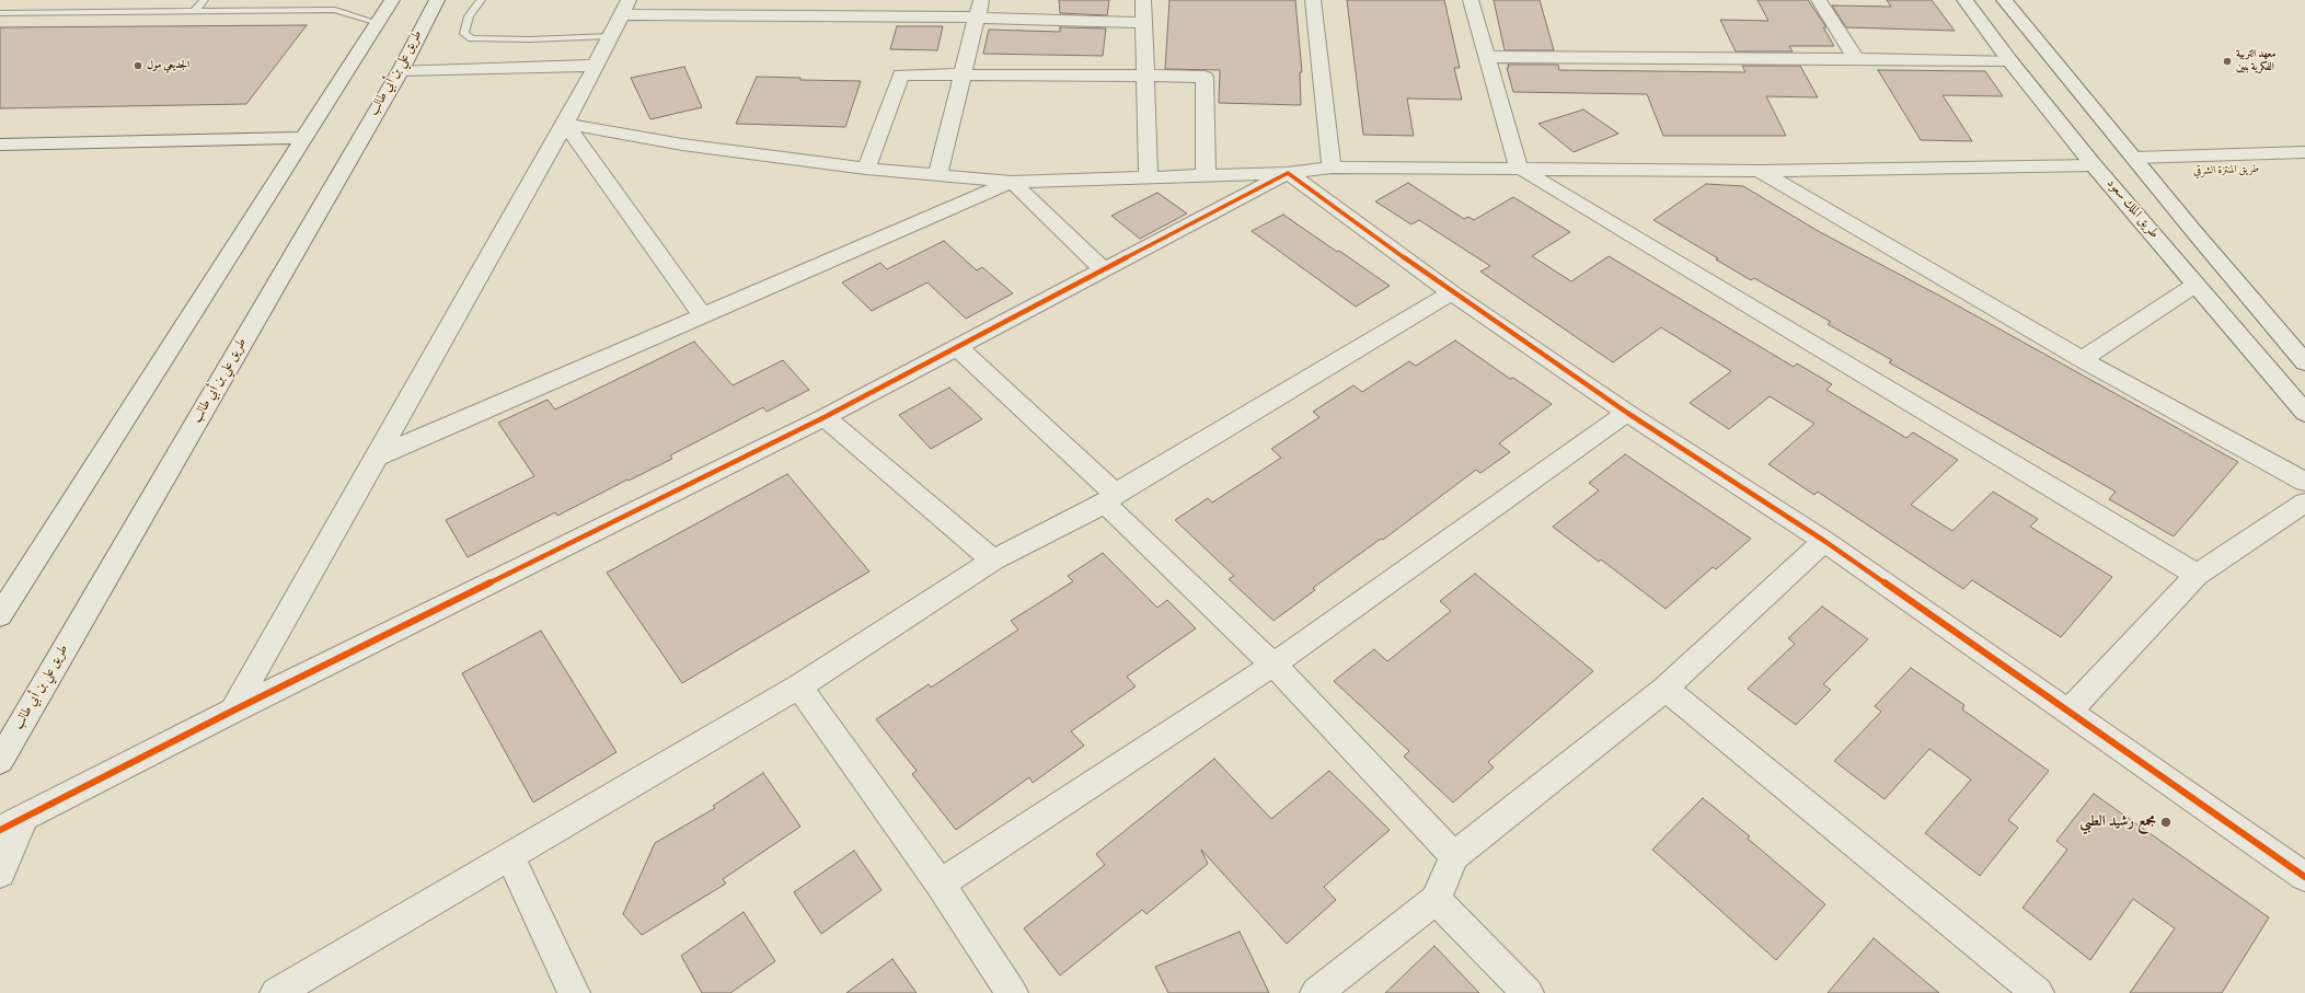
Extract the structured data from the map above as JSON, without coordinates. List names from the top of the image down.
{
  "streets": {
    "street": ["طريق علي بن أبي طالب", "طريق المنتزة الشرقي", "طريق الملك سعود"]
  },
  "places": ["معهد التربية الفكرية بنين", "الجديعي مول", "مجمع رشيد الطبي"]
}
